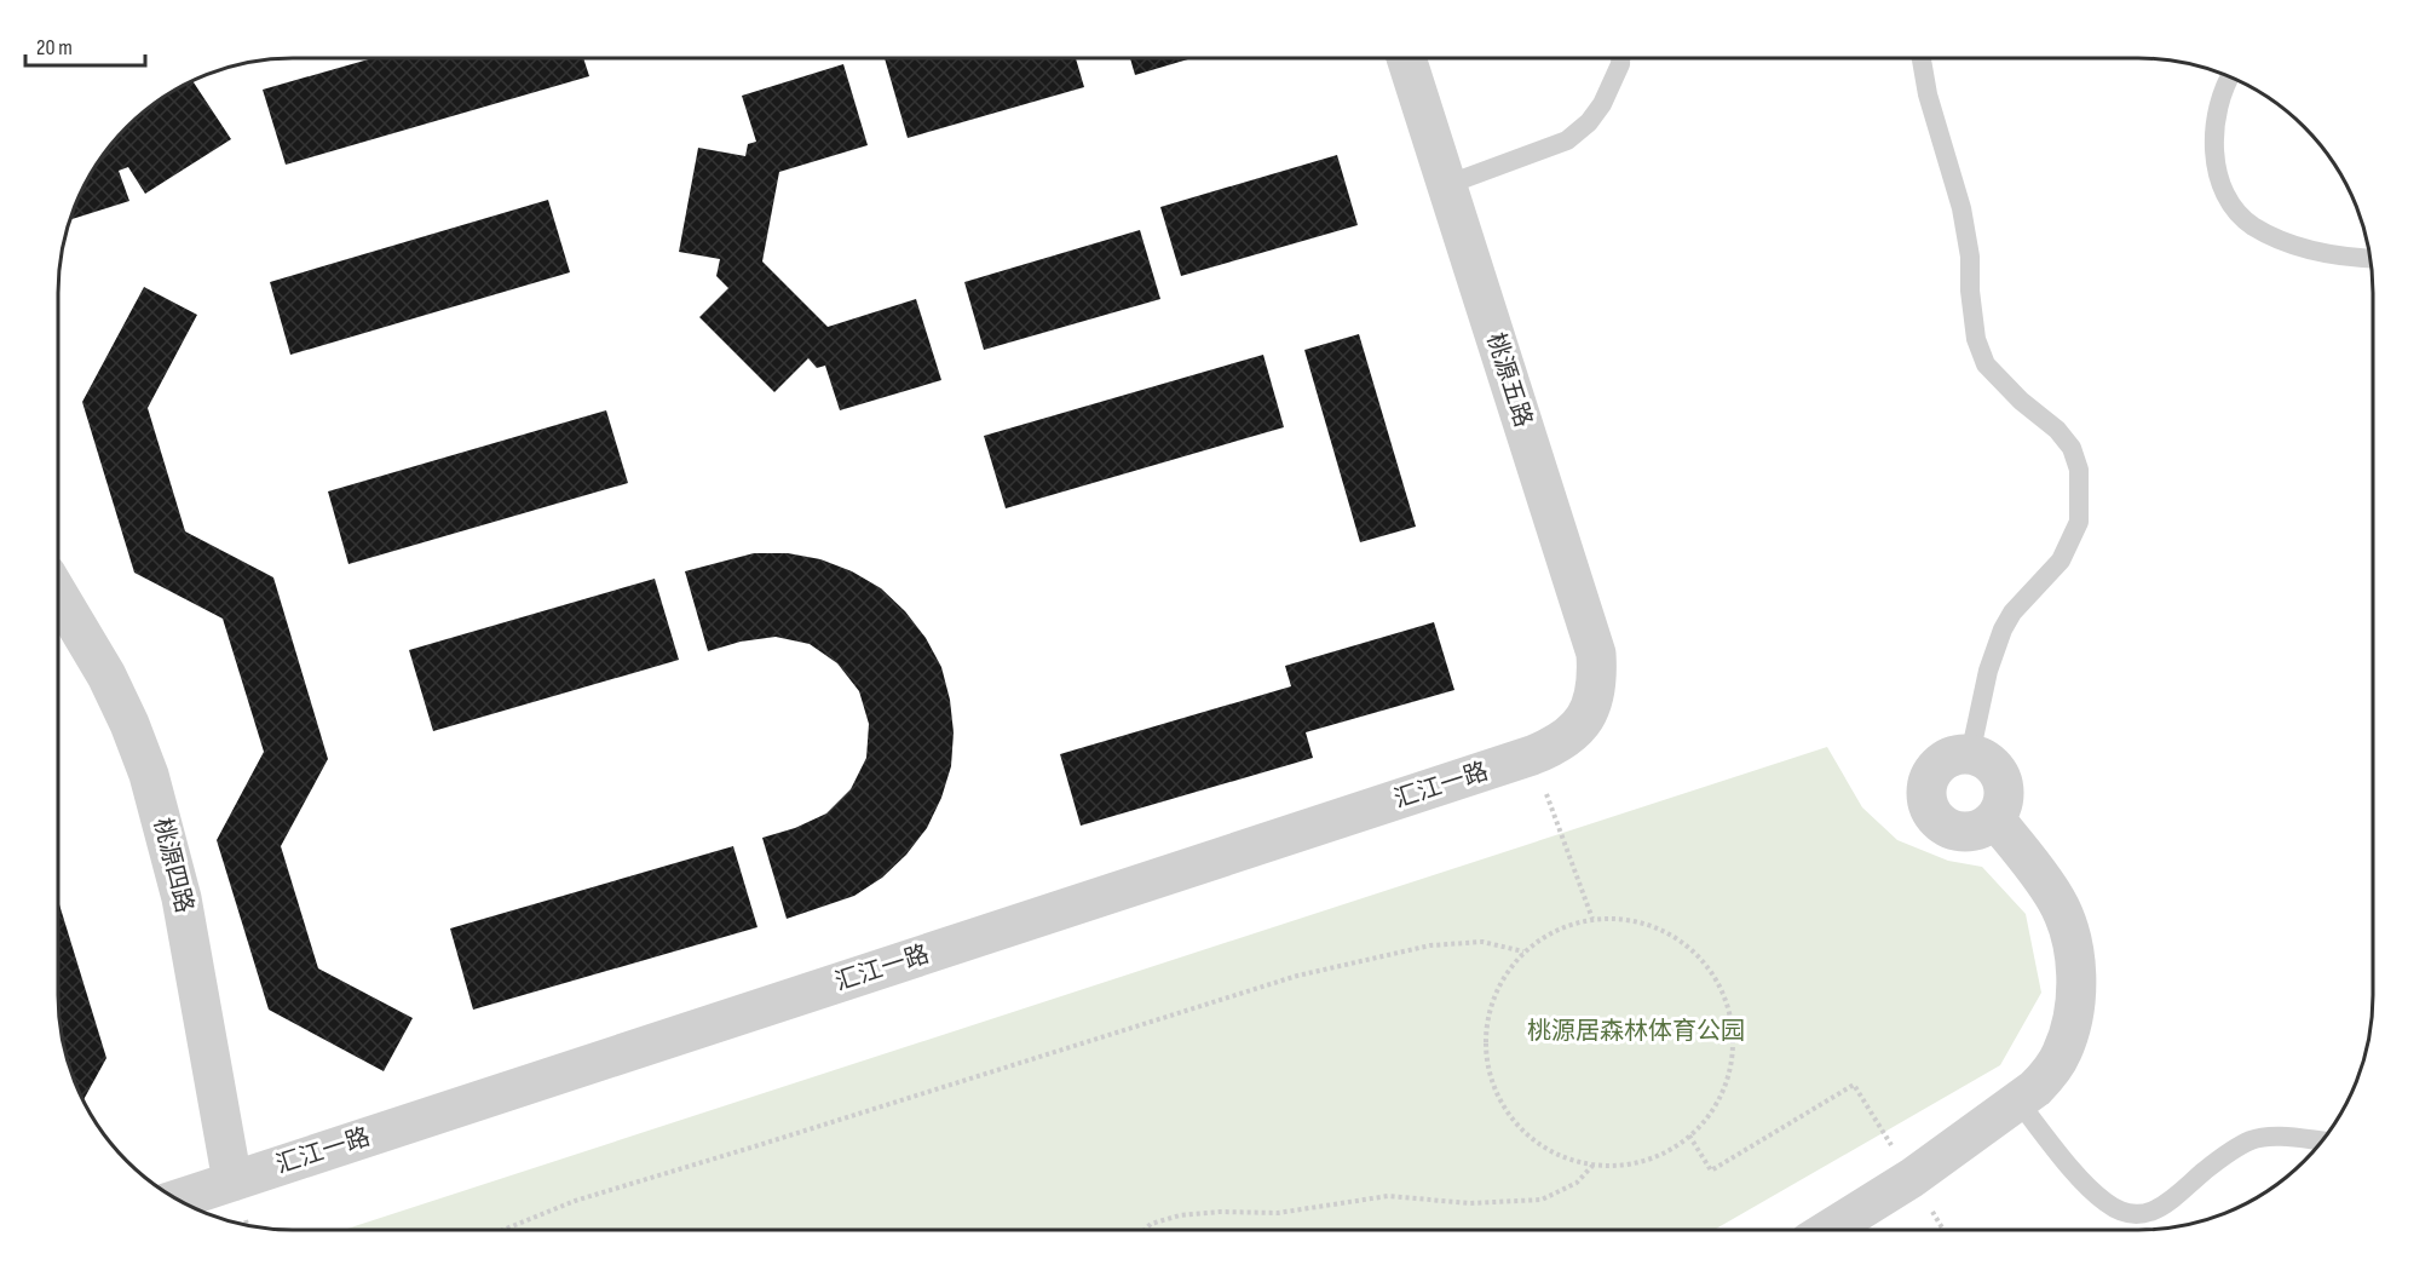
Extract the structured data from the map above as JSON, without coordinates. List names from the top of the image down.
{
  "streets": {
    "street": ["桃源五路", "汇江一路", "桃源四路"]
  },
  "crossings": [
    ["桃源五路", "汇江一路"],
    ["汇江一路", "桃源四路"]
  ],
  "parks": ["桃源居森林体育公园"],
  "scale_bar": "20 m"
}
